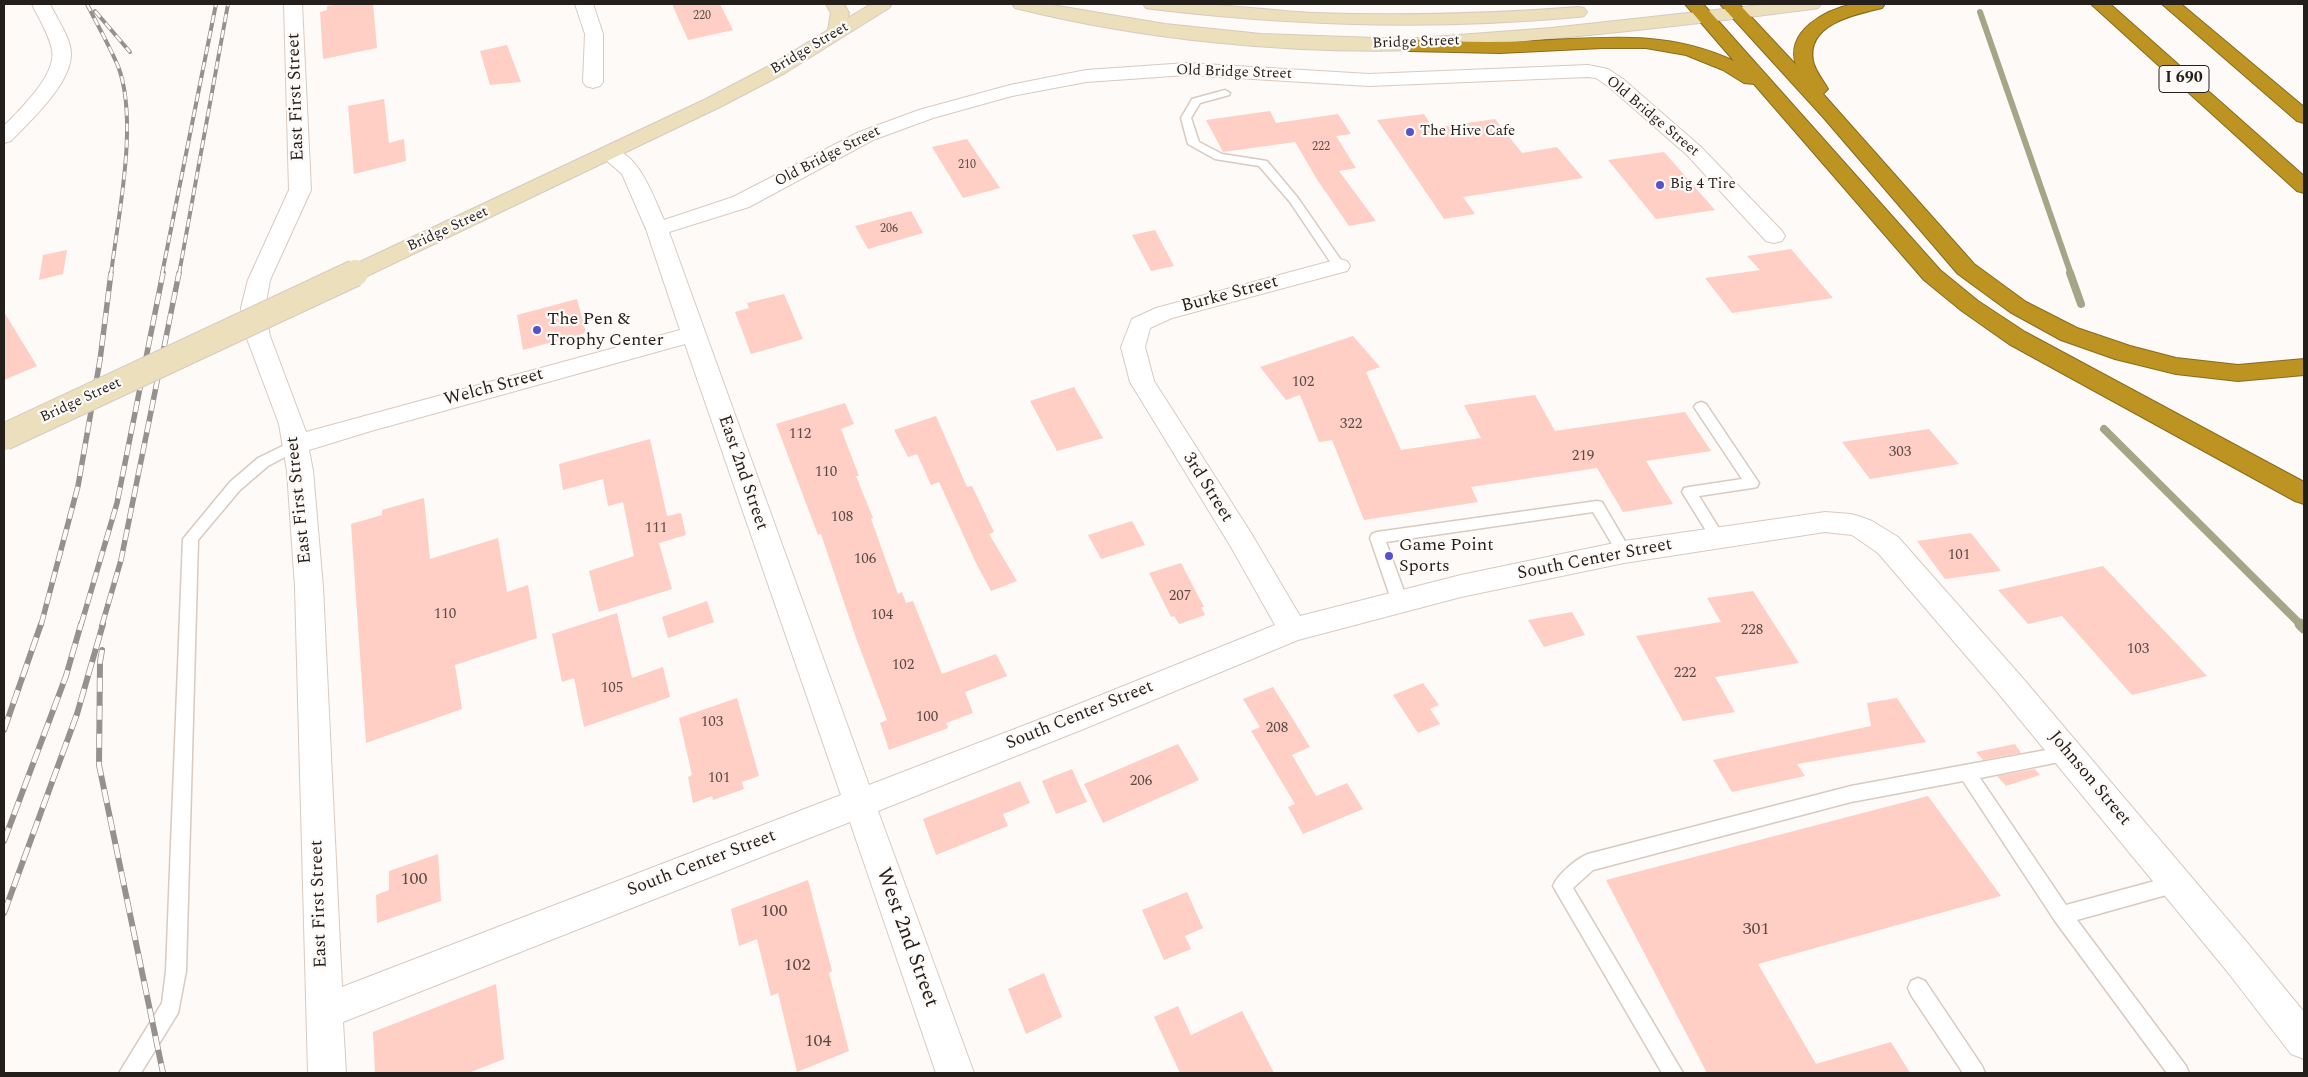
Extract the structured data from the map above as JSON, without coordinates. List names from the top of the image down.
{
  "streets": {
    "highway": ["I 690"],
    "main road": ["Bridge Street"],
    "street": [
      "Old Bridge Street",
      "East First Street",
      "Burke Street",
      "Welch Street",
      "East 2nd Street",
      "3rd Street",
      "South Center Street",
      "Johnson Street",
      "West 2nd Street"
    ]
  },
  "crossings": [
    ["Bridge Street", "East 2nd Street"],
    ["Old Bridge Street", "East 2nd Street"],
    ["East First Street", "Welch Street"],
    ["East First Street", "South Center Street"],
    ["Burke Street", "3rd Street"],
    ["Welch Street", "East 2nd Street"],
    ["East 2nd Street", "South Center Street"],
    ["East 2nd Street", "West 2nd Street"],
    ["3rd Street", "South Center Street"],
    ["South Center Street", "Johnson Street"],
    ["South Center Street", "West 2nd Street"]
  ],
  "places": [
    "The Hive Cafe",
    "Big 4 Tire",
    "The Pen & Trophy Center",
    "Game Point Sports"
  ],
  "house_numbers": [
    "220",
    "222",
    "210",
    "206",
    "102",
    "322",
    "112",
    "303",
    "219",
    "110",
    "108",
    "111",
    "101",
    "106",
    "207",
    "110",
    "104",
    "228",
    "103",
    "102",
    "222",
    "105",
    "100",
    "103",
    "208",
    "101",
    "206",
    "100",
    "100",
    "301",
    "102",
    "104"
  ]
}
